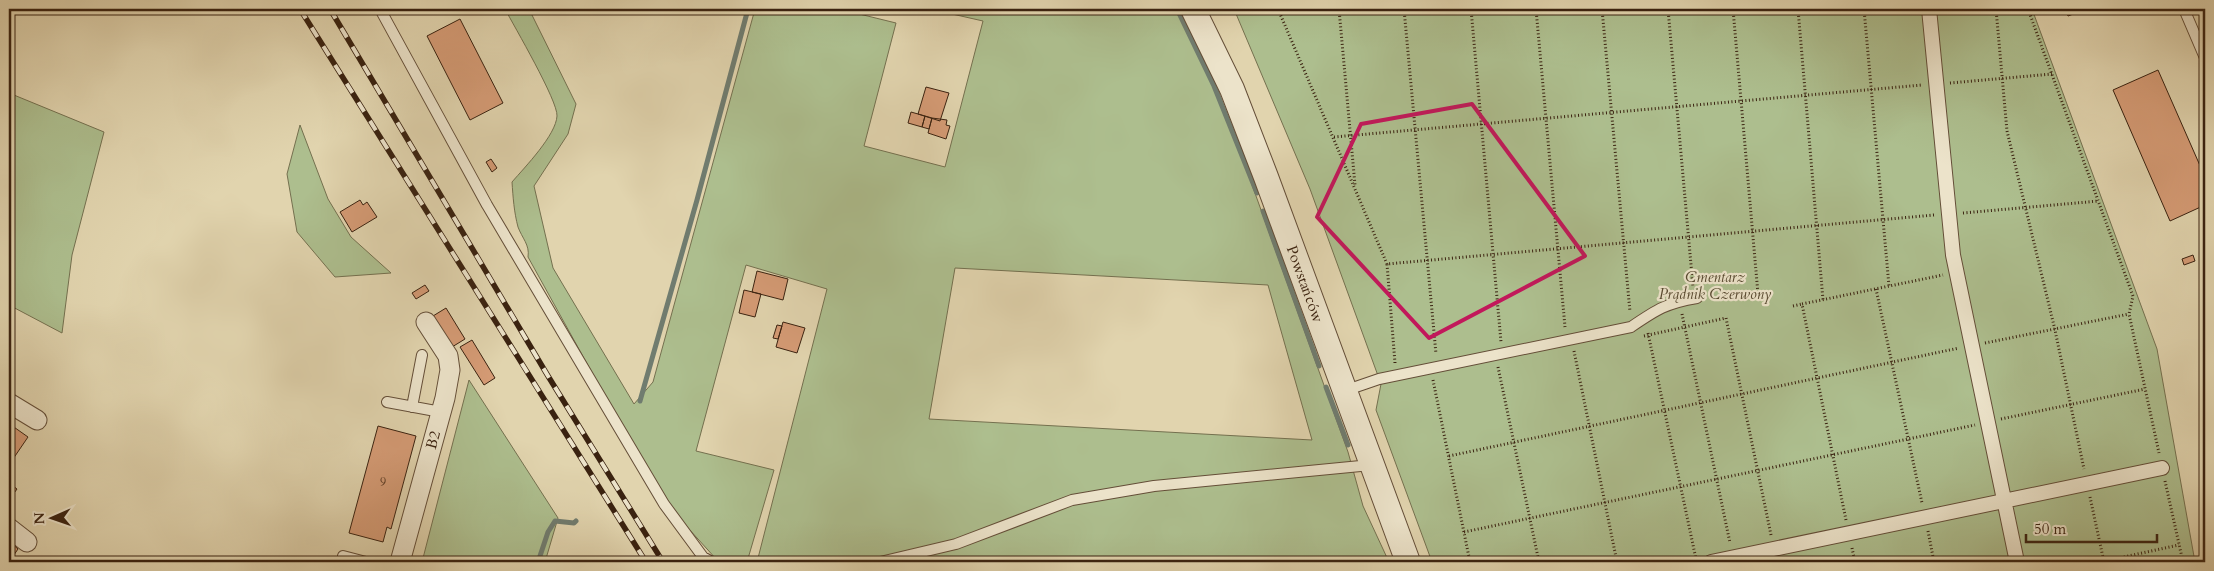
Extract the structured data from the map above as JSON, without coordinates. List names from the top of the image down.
{
  "streets": {
    "street": ["Powstańców", "B2"]
  },
  "parks": ["Cmentarz Prądnik Czerwony"],
  "house_numbers": ["9"],
  "scale_bar": "50 m",
  "north": "left"
}
